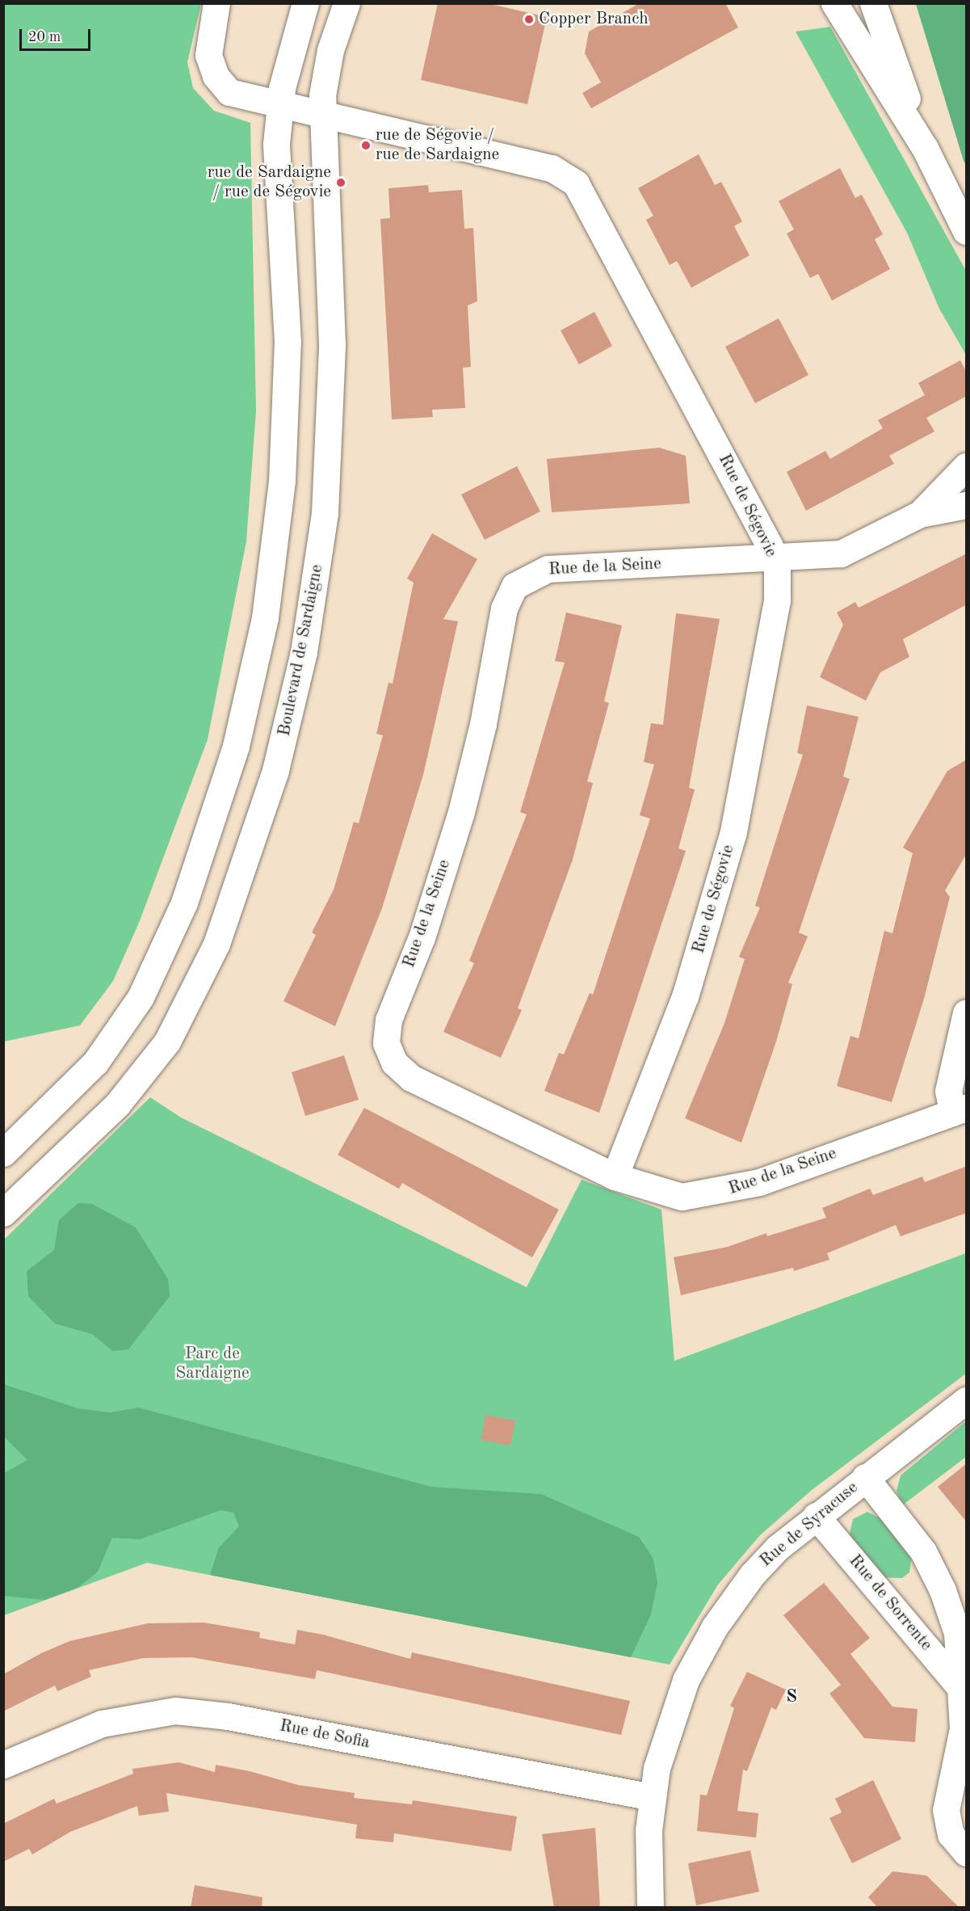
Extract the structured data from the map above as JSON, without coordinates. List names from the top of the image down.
{
  "streets": {
    "street": [
      "Rue de Ségovie",
      "Rue de la Seine",
      "Boulevard de Sardaigne",
      "Rue de Syracuse",
      "Rue de Sorrente",
      "Rue de Sofia"
    ]
  },
  "crossings": [
    ["Rue de Ségovie", "Rue de la Seine"],
    ["Rue de Ségovie", "Boulevard de Sardaigne"],
    ["Rue de Syracuse", "Rue de Sorrente"],
    ["Rue de Syracuse", "Rue de Sofia"]
  ],
  "districts": ["S"],
  "parks": ["Parc de Sardaigne"],
  "places": ["Copper Branch", "rue de Ségovie / rue de Sardaigne", "rue de Sardaigne / rue de Ségovie"],
  "scale_bar": "20 m"
}
